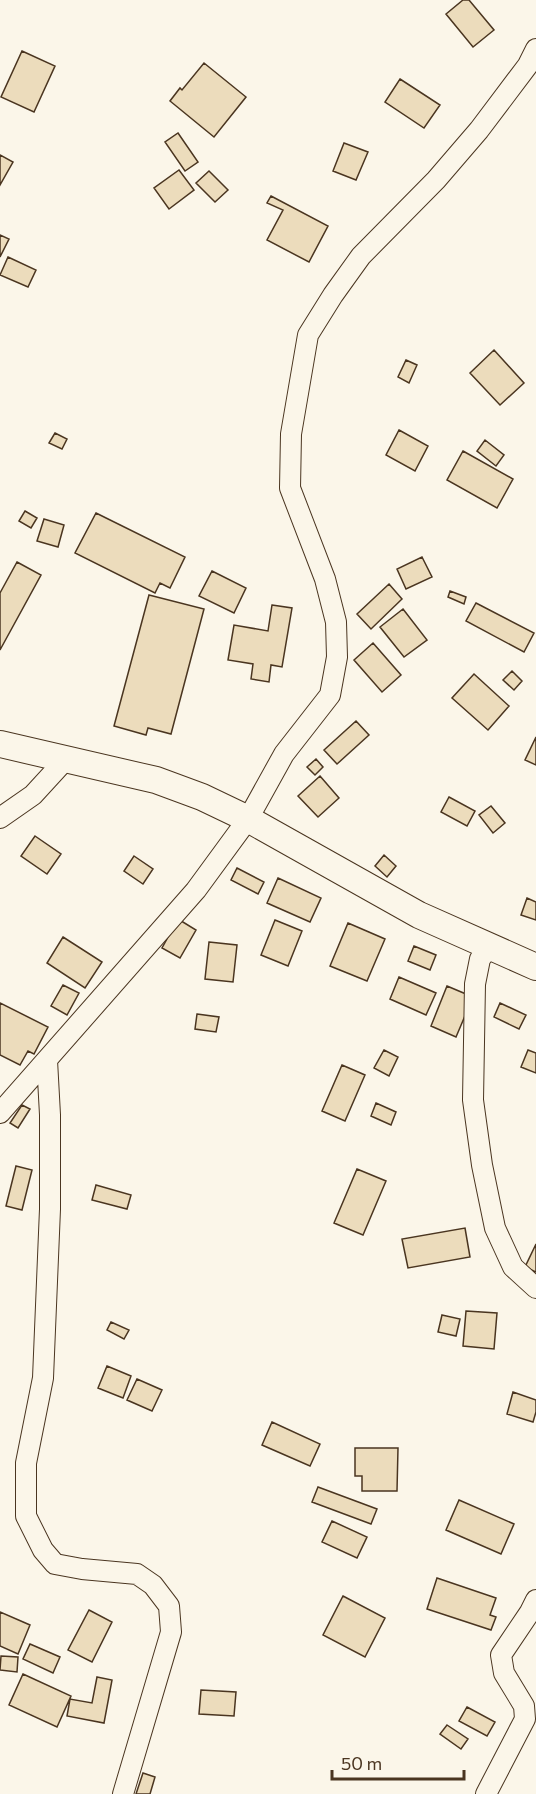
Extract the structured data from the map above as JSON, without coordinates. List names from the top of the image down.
{
  "scale_bar": "50 m"
}
